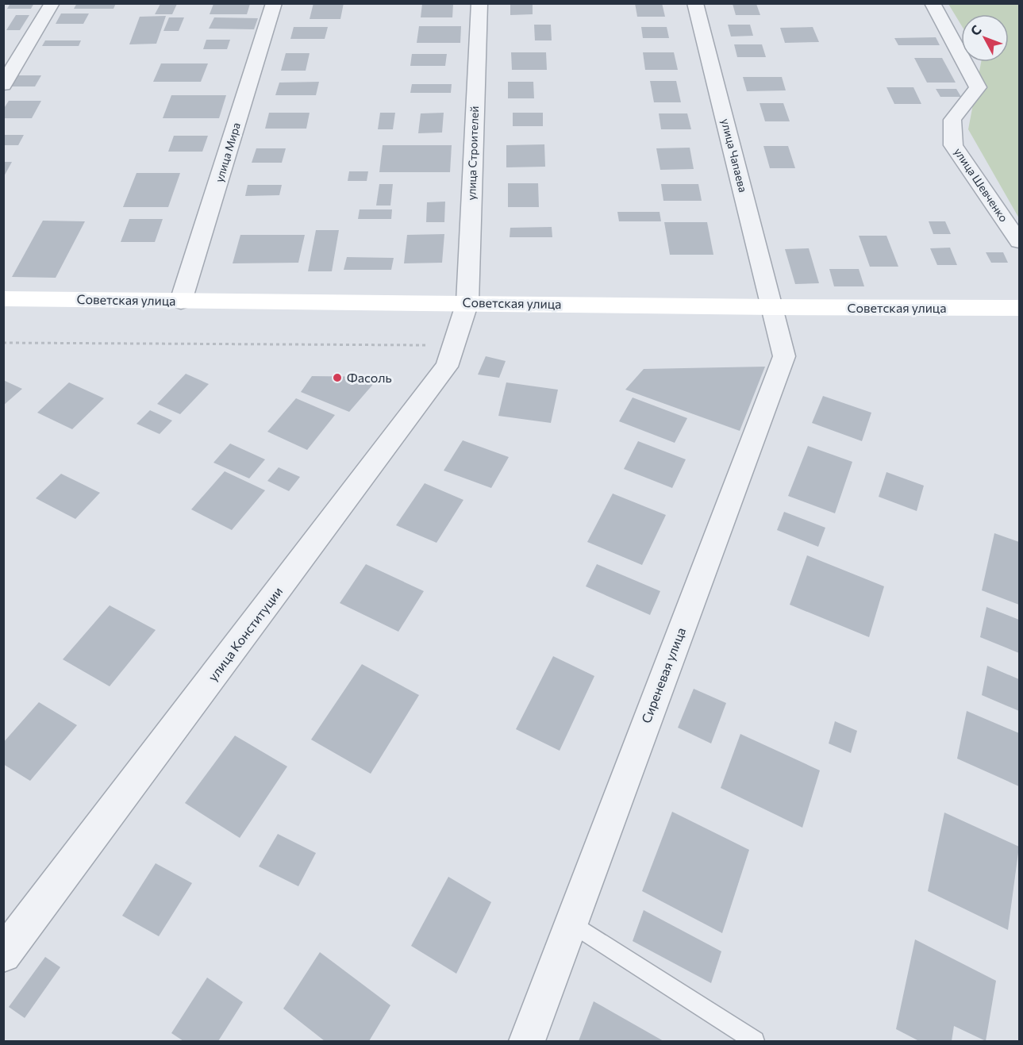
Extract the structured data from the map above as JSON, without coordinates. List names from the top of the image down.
{
  "streets": {
    "main road": ["Советская улица"],
    "street": [
      "улица Мира",
      "улица Строителей",
      "улица Чапаева",
      "улица Шевченко",
      "улица Конституции",
      "Сиреневая улица"
    ]
  },
  "crossings": [
    ["улица Мира", "Советская улица"],
    ["улица Строителей", "Советская улица"],
    ["улица Строителей", "улица Конституции"],
    ["улица Чапаева", "Советская улица"],
    ["улица Чапаева", "Сиреневая улица"],
    ["Советская улица", "улица Конституции"],
    ["Советская улица", "Сиреневая улица"]
  ],
  "places": ["Фасоль"],
  "north": "top left"
}
